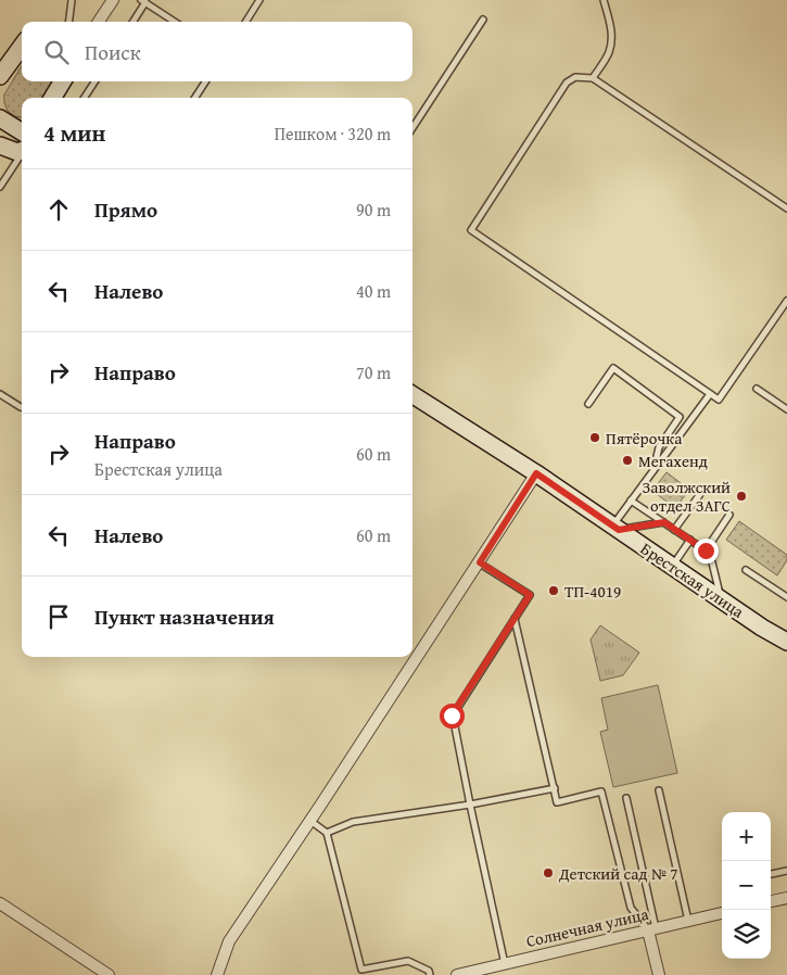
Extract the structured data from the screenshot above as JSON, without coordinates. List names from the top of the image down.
{
  "streets": {
    "street": ["Брестская улица", "Солнечная улица"]
  },
  "places": [
    "Пятёрочка",
    "Мегахенд",
    "Заволжский отдел ЗАГС",
    "ТП-4019",
    "Детский сад № 7"
  ],
  "page": {
    "search": "Поиск",
    "heading": ["4 мин", "Пешком · 320 m"],
    "list": [
      ["Прямо", "90 m"],
      ["Налево", "40 m"],
      ["Направо", "70 m"],
      ["Направо", "Брестская улица", "60 m"],
      ["Налево", "60 m"],
      "Пункт назначения"
    ],
    "map_buttons": ["+", "−"]
  }
}
